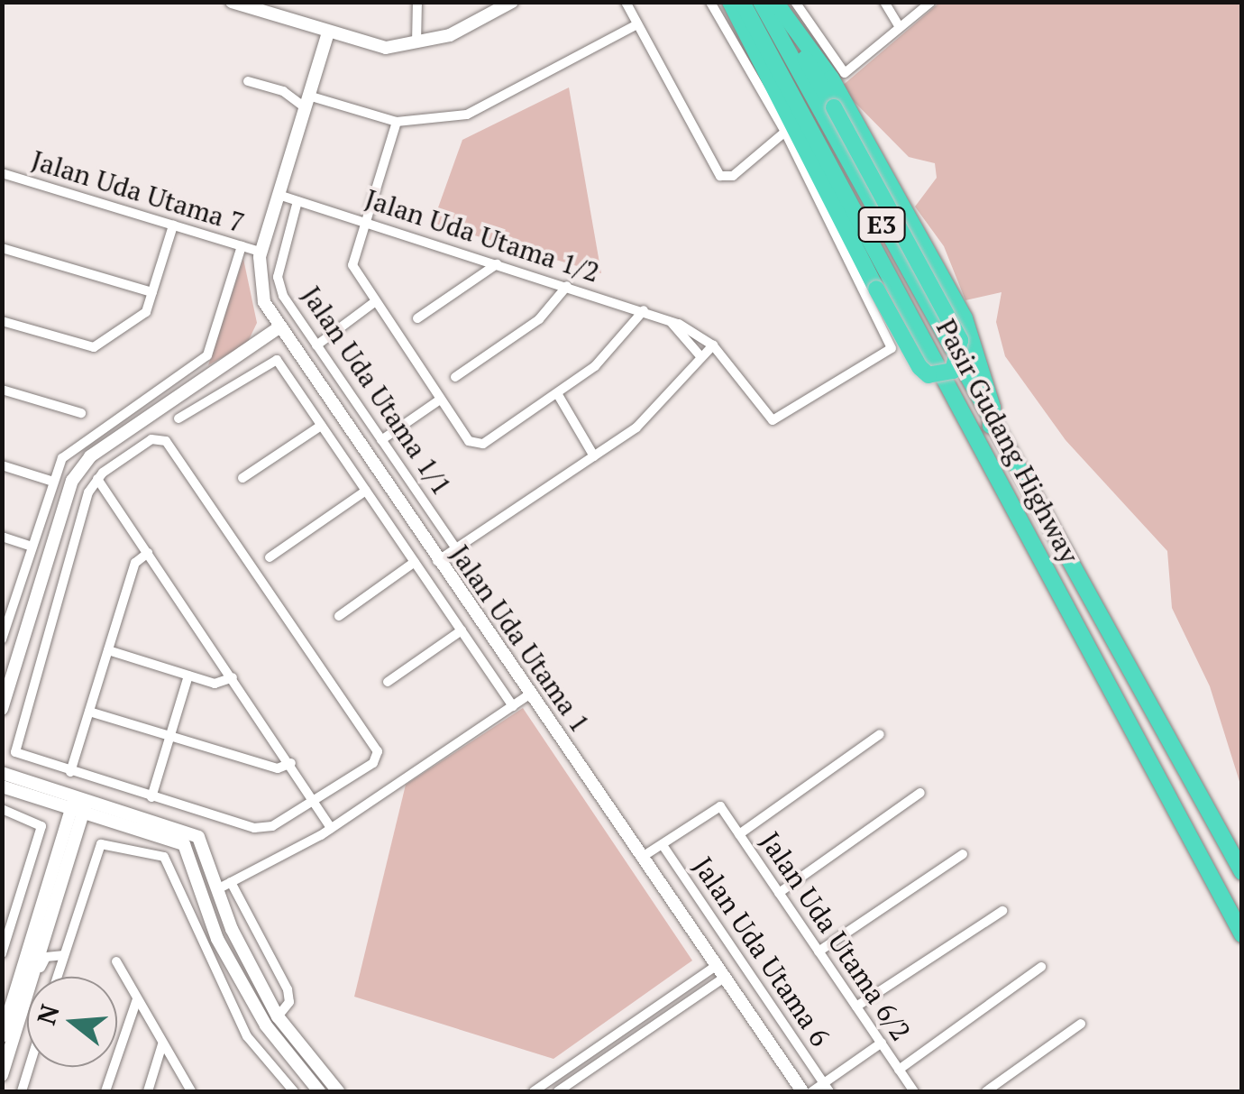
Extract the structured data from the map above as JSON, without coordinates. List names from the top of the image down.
{
  "streets": {
    "highway": ["E3", "Pasir Gudang Highway"],
    "street": [
      "Jalan Uda Utama 7",
      "Jalan Uda Utama 1/2",
      "Jalan Uda Utama 1/1",
      "Jalan Uda Utama 1",
      "Jalan Uda Utama 6/2",
      "Jalan Uda Utama 6"
    ]
  },
  "crossings": [
    ["Jalan Uda Utama 7", "Jalan Uda Utama 1"],
    ["Jalan Uda Utama 1/2", "Jalan Uda Utama 1/1"],
    ["Jalan Uda Utama 1/2", "Jalan Uda Utama 1"],
    ["Jalan Uda Utama 6/2", "Jalan Uda Utama 6"]
  ],
  "north": "left"
}
